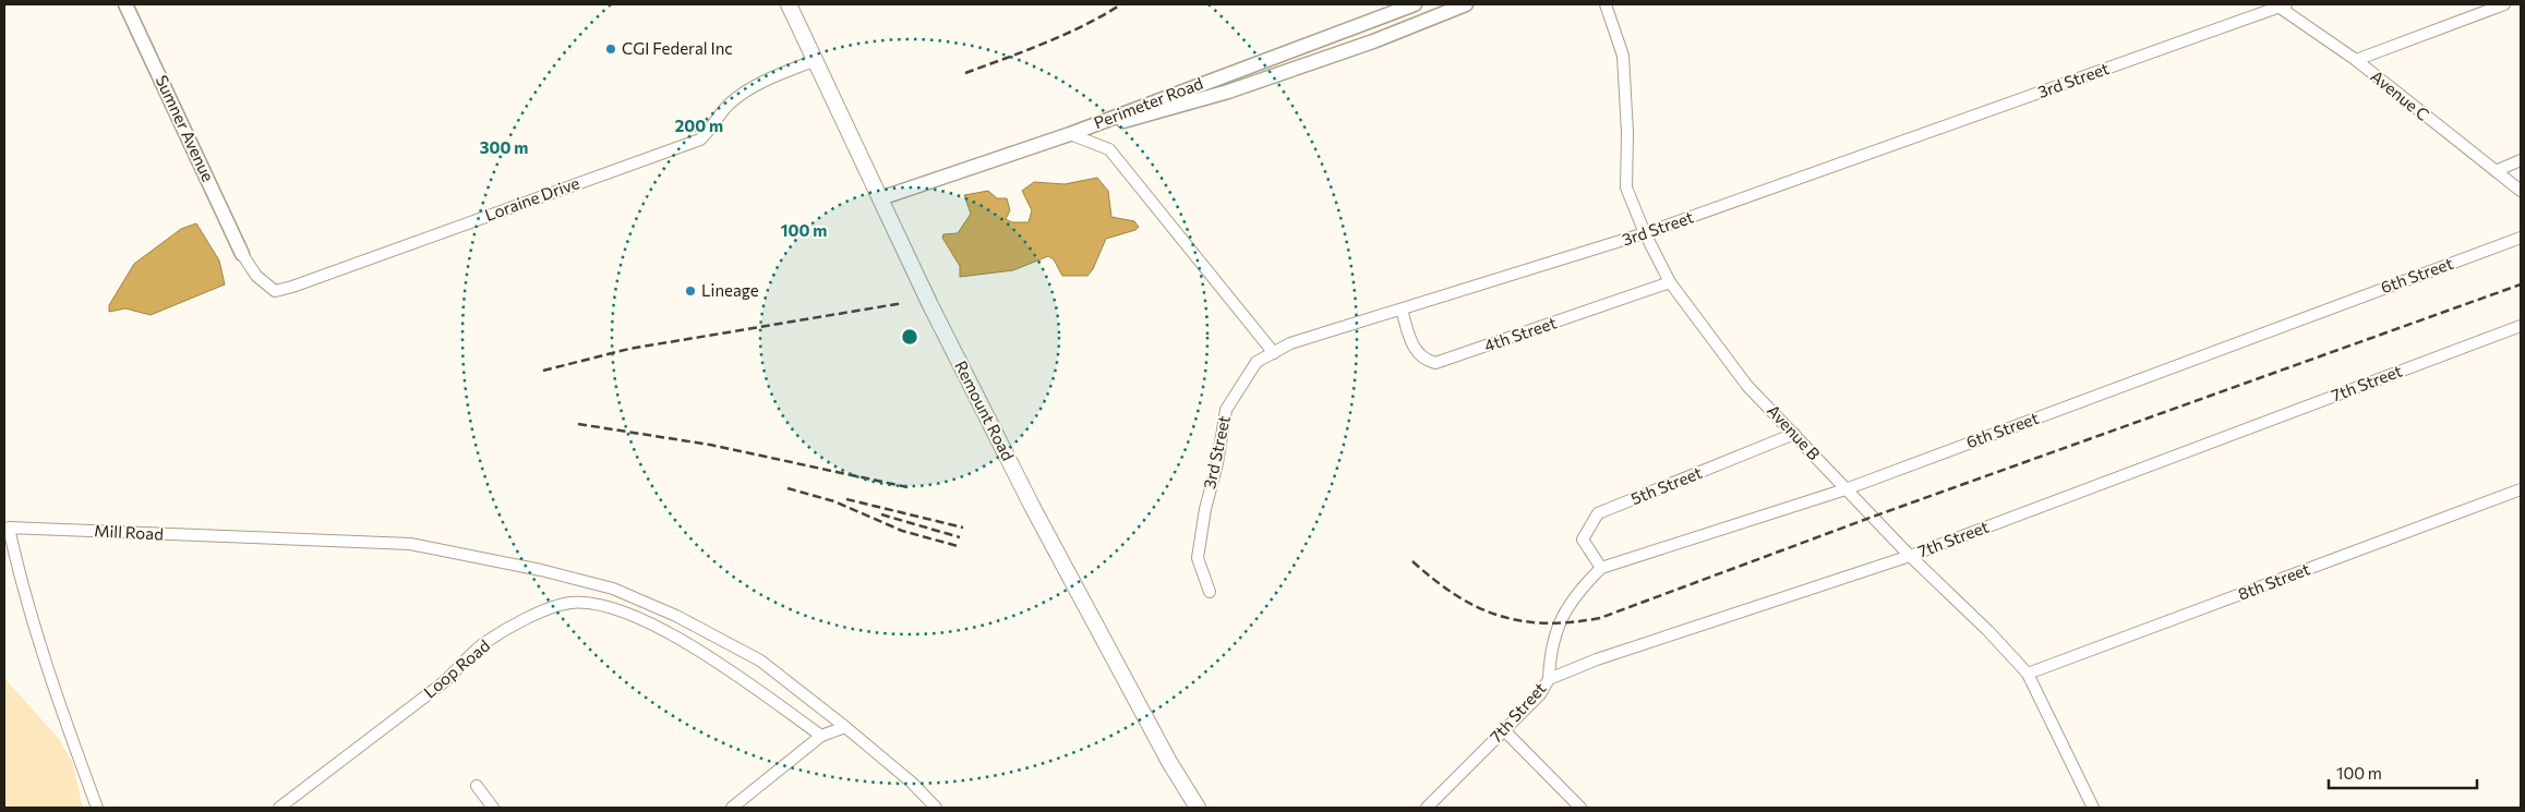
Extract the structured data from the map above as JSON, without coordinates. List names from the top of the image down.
{
  "streets": {
    "main road": ["Remount Road"],
    "street": [
      "3rd Street",
      "Avenue C",
      "Perimeter Road",
      "Sumner Avenue",
      "Loraine Drive",
      "6th Street",
      "4th Street",
      "7th Street",
      "Avenue B",
      "5th Street",
      "Mill Road",
      "8th Street",
      "Loop Road"
    ]
  },
  "crossings": [
    ["3rd Street", "Avenue C"],
    ["3rd Street", "4th Street"],
    ["3rd Street", "Avenue B"],
    ["Perimeter Road", "Remount Road"],
    ["Sumner Avenue", "Loraine Drive"],
    ["Loraine Drive", "Remount Road"],
    ["6th Street", "7th Street"],
    ["6th Street", "Avenue B"],
    ["6th Street", "5th Street"],
    ["4th Street", "Avenue B"],
    ["7th Street", "Avenue B"],
    ["Avenue B", "5th Street"],
    ["Avenue B", "8th Street"]
  ],
  "places": ["CGI Federal Inc", "Lineage"],
  "scale_bar": "100 m",
  "rings": ["200 m", "300 m", "100 m"]
}
